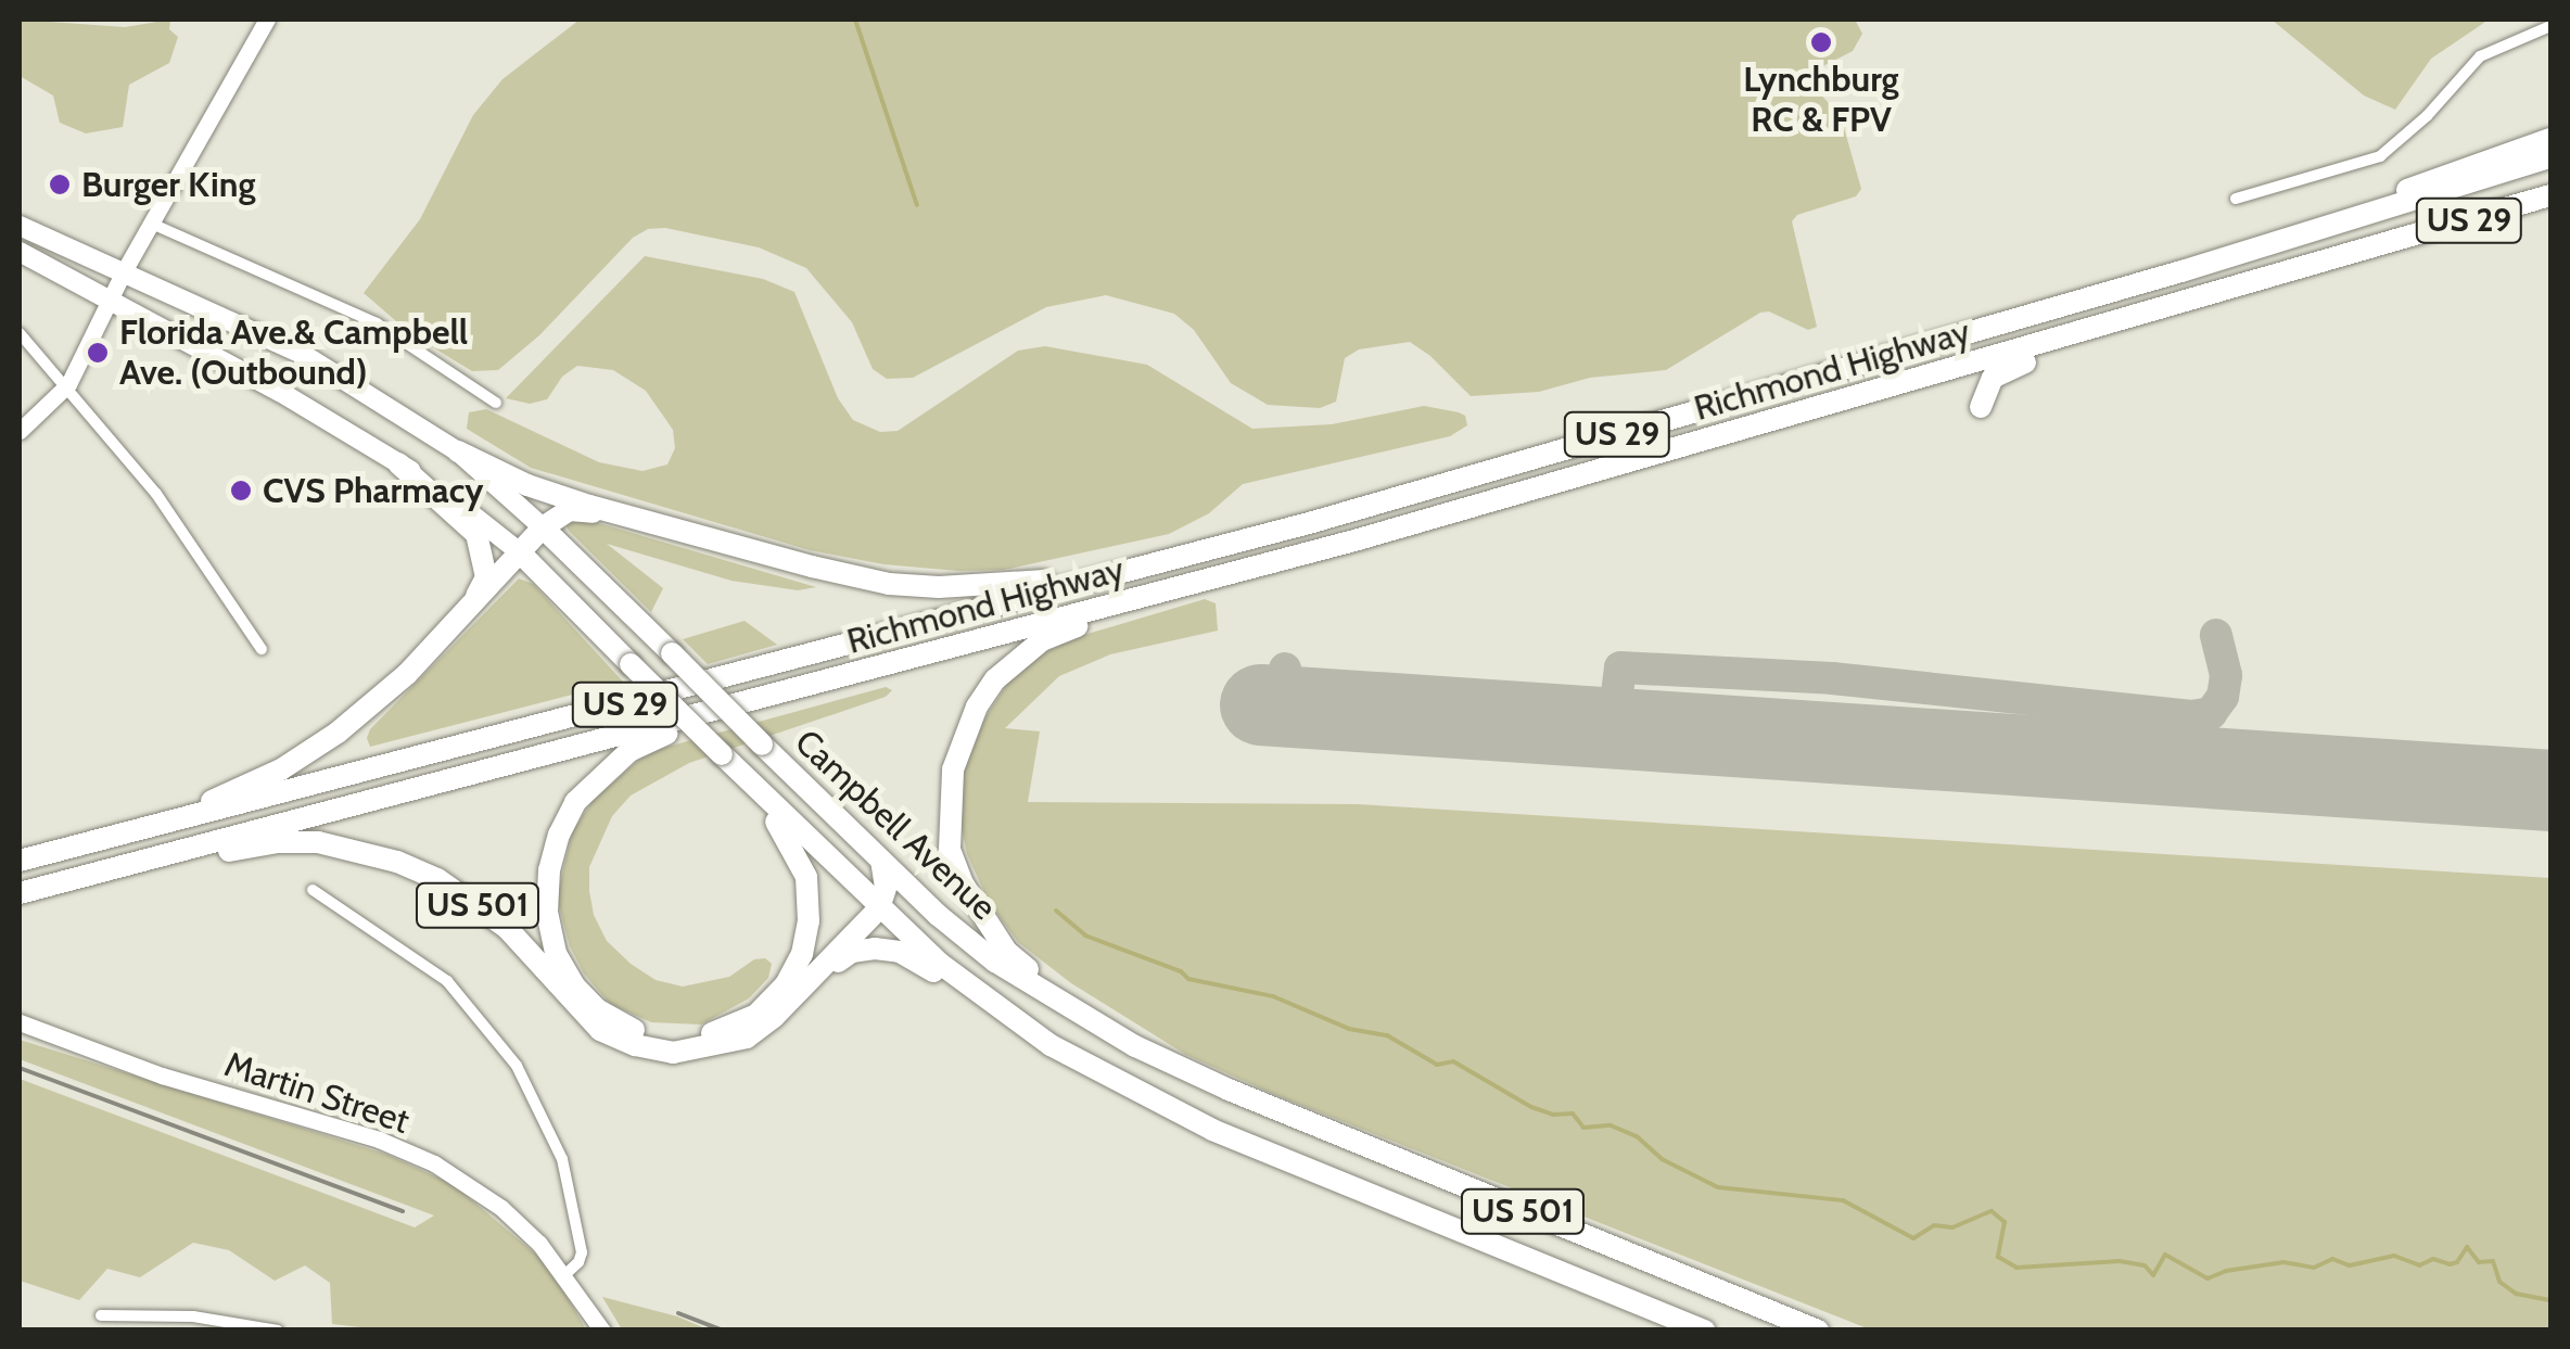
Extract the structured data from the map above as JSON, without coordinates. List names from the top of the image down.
{
  "streets": {
    "highway": [
      "US 29",
      "Richmond Highway",
      "Campbell Avenue",
      "US 501"
    ],
    "street": ["Martin Street"]
  },
  "crossings": [
    ["US 29", "Richmond Highway"],
    ["US 29", "US 501"],
    ["Campbell Avenue", "US 501"]
  ],
  "places": [
    "Lynchburg RC & FPV",
    "Burger King",
    "Florida Ave.& Campbell Ave. (Outbound)",
    "CVS Pharmacy"
  ]
}
